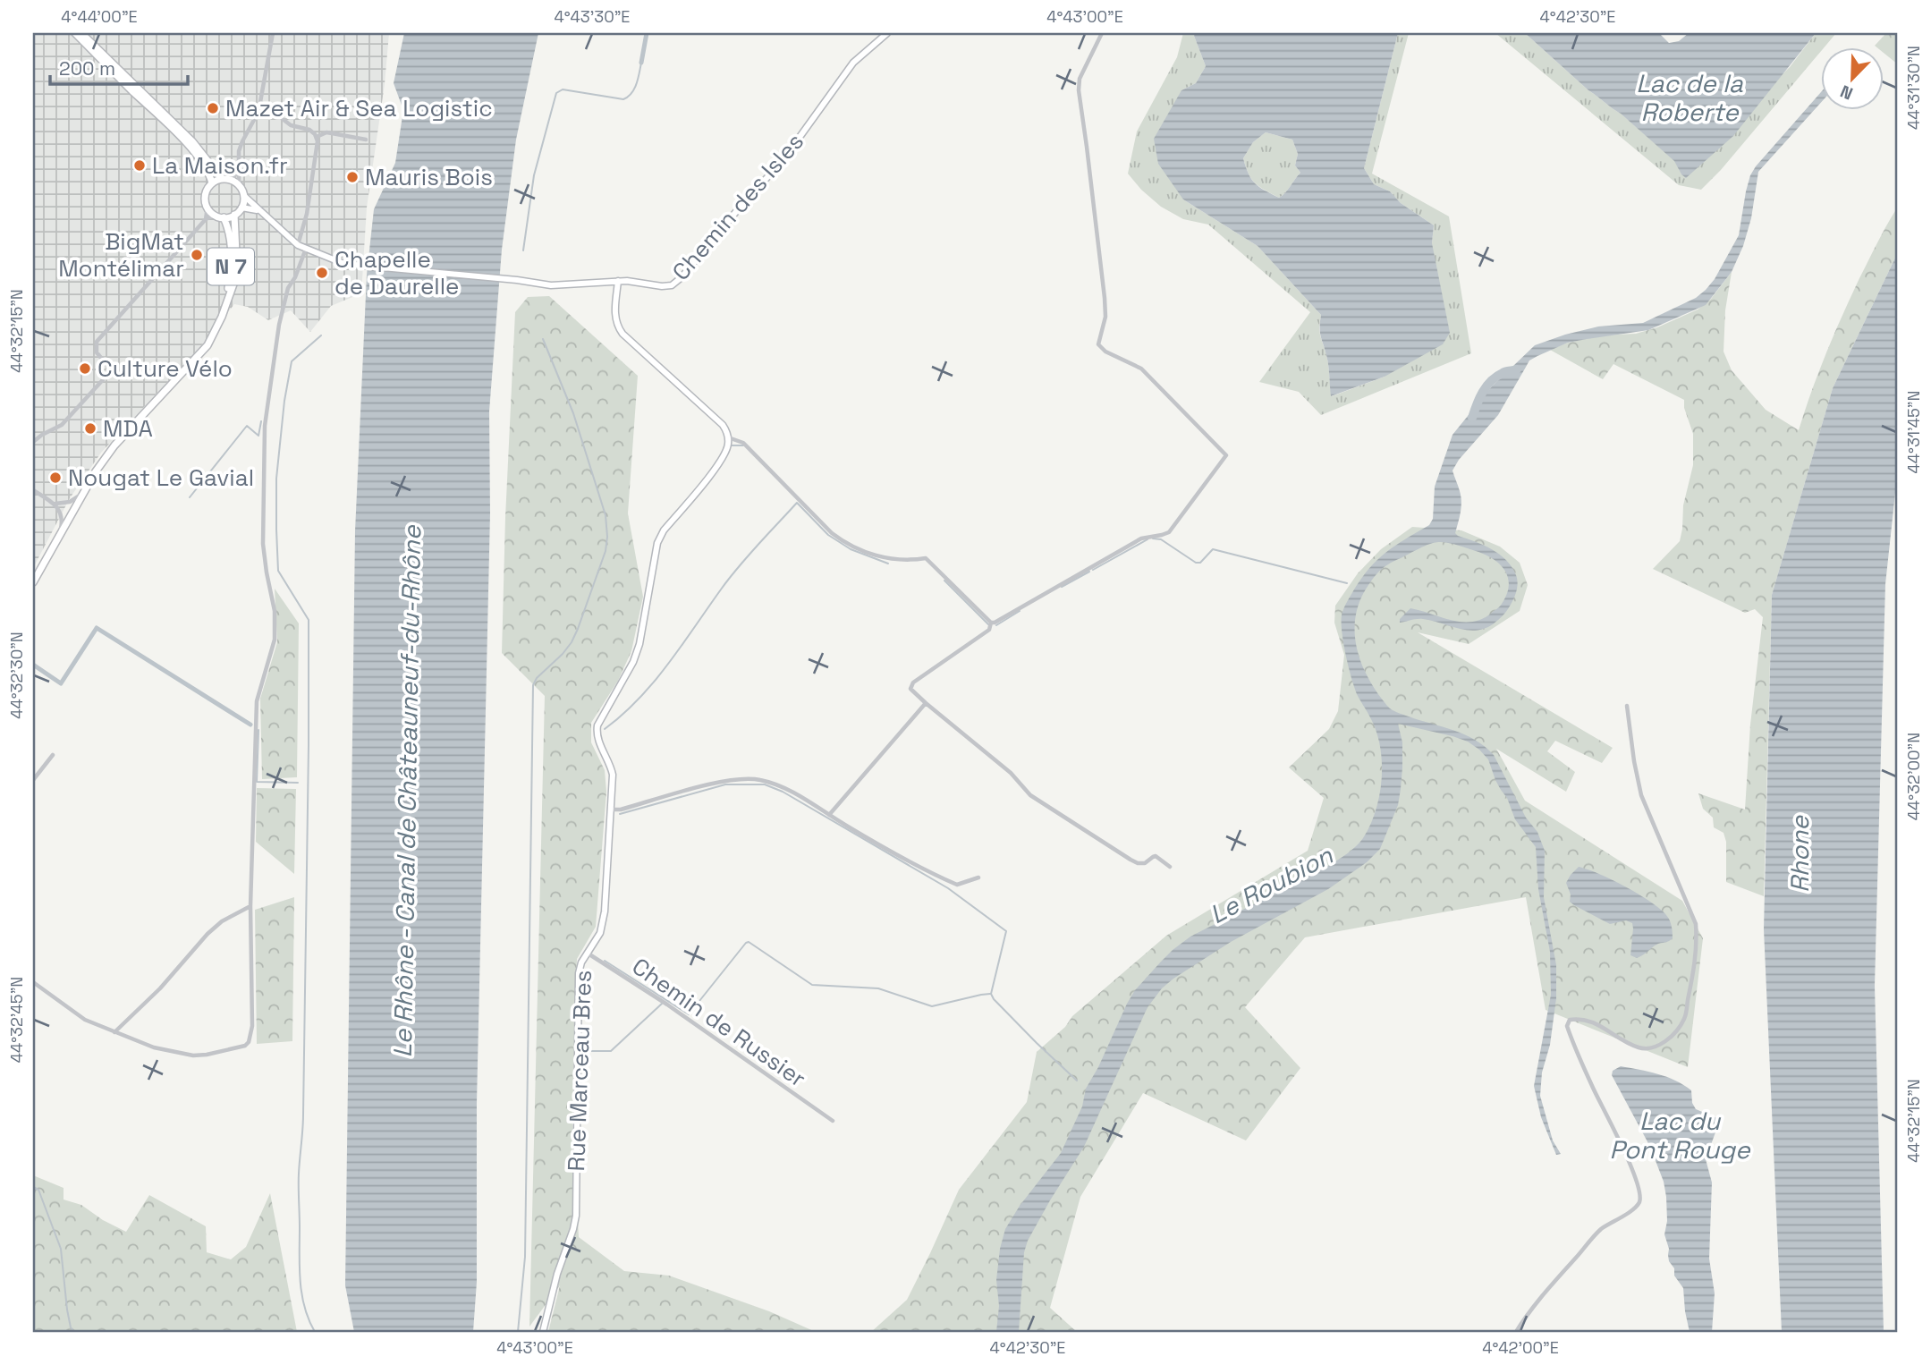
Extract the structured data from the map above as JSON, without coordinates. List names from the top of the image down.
{
  "streets": {
    "main road": ["N 7"],
    "street": ["Chemin des Isles", "Chemin de Russier", "Rue Marceau Bres"]
  },
  "crossings": [
    ["Chemin des Isles", "N 7"],
    ["Chemin de Russier", "Rue Marceau Bres"]
  ],
  "water": [
    "Lac de la Roberte",
    "Le Rhône - Canal de Châteauneuf-du-Rhône",
    "Rhone",
    "Le Roubion",
    "Lac du Pont Rouge"
  ],
  "places": [
    "Mazet Air & Sea Logistic",
    "La Maison.fr",
    "Mauris Bois",
    "BigMat Montélimar",
    "Chapelle de Daurelle",
    "Culture Vélo",
    "MDA",
    "Nougat Le Gavial"
  ],
  "scale_bar": "200 m",
  "north": "bottom left",
  "coordinates": [
    "4°44'00\"E",
    "4°43'30\"E",
    "4°43'00\"E",
    "4°42'30\"E",
    "44°31'30\"N",
    "44°32'15\"N",
    "44°31'45\"N",
    "44°32'30\"N",
    "44°32'00\"N",
    "44°32'45\"N",
    "4°42'00\"E"
  ]
}
